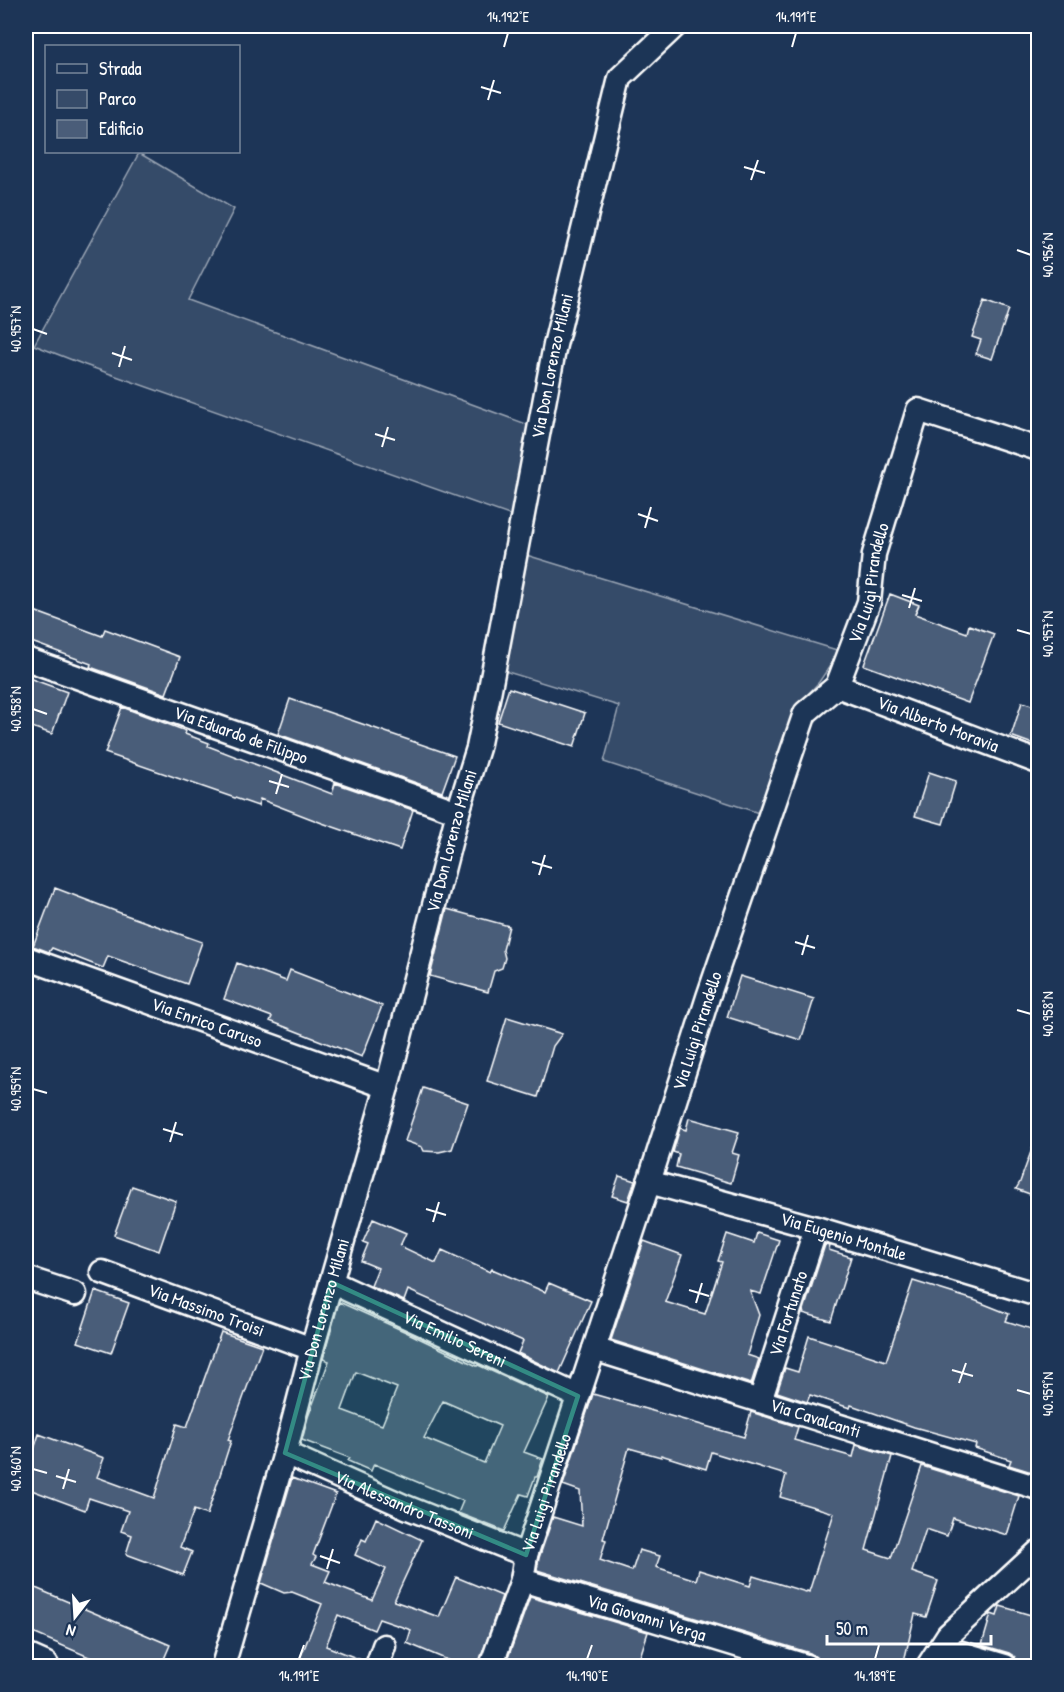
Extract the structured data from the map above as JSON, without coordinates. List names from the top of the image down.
{
  "streets": {
    "street": [
      "Via Don Lorenzo Milani",
      "Via Luigi Pirandello",
      "Via Alberto Moravia",
      "Via Eduardo de Filippo",
      "Via Enrico Caruso",
      "Via Eugenio Montale",
      "Via Massimo Troisi",
      "Via Fortunato",
      "Via Emilio Sereni",
      "Via Cavalcanti",
      "Via Alessandro Tassoni",
      "Via Giovanni Verga"
    ]
  },
  "crossings": [
    ["Via Don Lorenzo Milani", "Via Eduardo de Filippo"],
    ["Via Don Lorenzo Milani", "Via Enrico Caruso"],
    ["Via Don Lorenzo Milani", "Via Massimo Troisi"],
    ["Via Don Lorenzo Milani", "Via Emilio Sereni"],
    ["Via Don Lorenzo Milani", "Via Alessandro Tassoni"],
    ["Via Luigi Pirandello", "Via Alberto Moravia"],
    ["Via Luigi Pirandello", "Via Eugenio Montale"],
    ["Via Luigi Pirandello", "Via Emilio Sereni"],
    ["Via Luigi Pirandello", "Via Cavalcanti"],
    ["Via Luigi Pirandello", "Via Alessandro Tassoni"],
    ["Via Luigi Pirandello", "Via Giovanni Verga"],
    ["Via Eugenio Montale", "Via Fortunato"],
    ["Via Fortunato", "Via Cavalcanti"]
  ],
  "legend": ["Strada", "Parco", "Edificio"],
  "scale_bar": "50 m",
  "north": "bottom",
  "coordinates": [
    "14.192°E",
    "14.191°E",
    "40.956°N",
    "40.957°N",
    "40.958°N",
    "40.959°N",
    "40.960°N",
    "14.190°E",
    "14.189°E"
  ]
}
